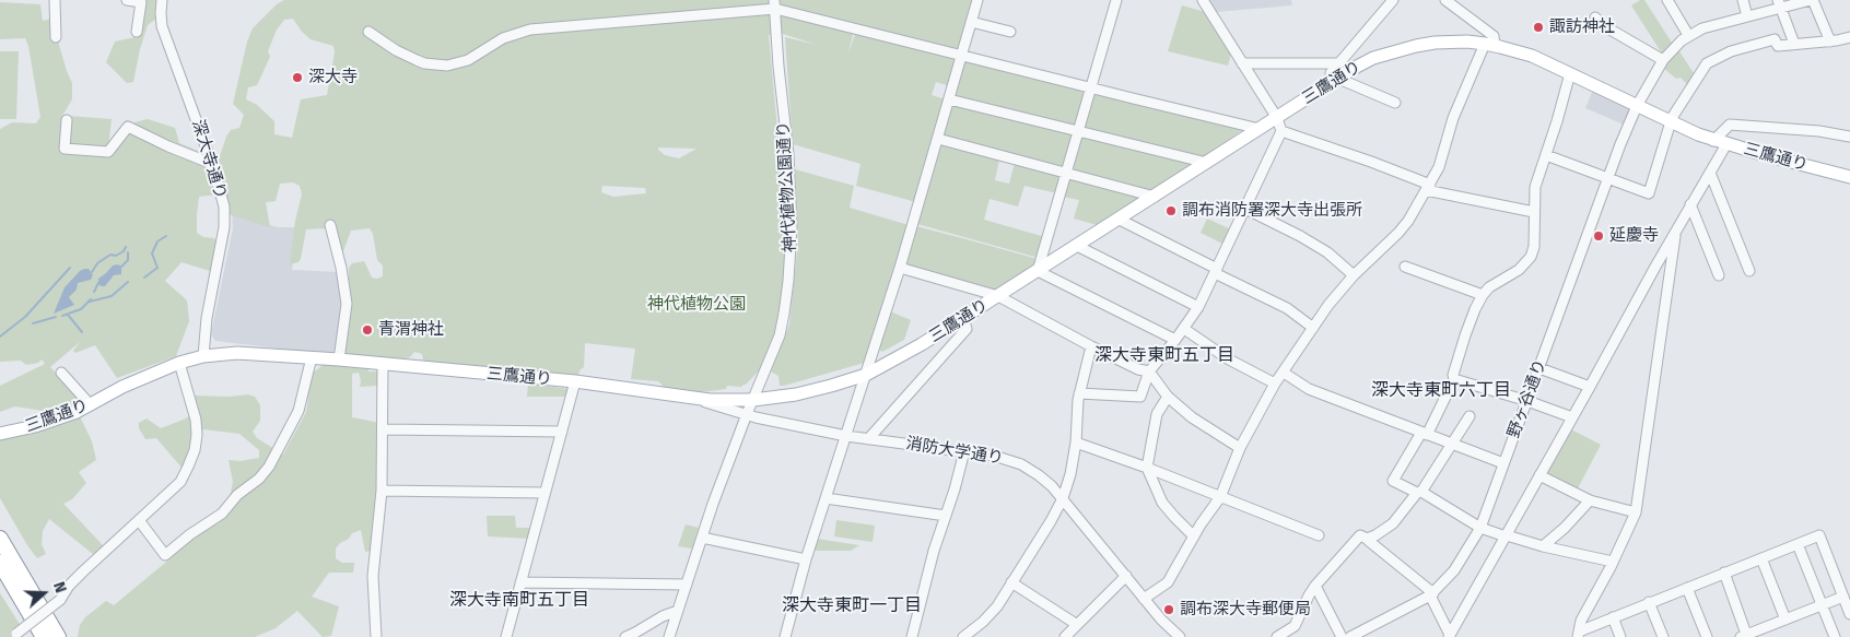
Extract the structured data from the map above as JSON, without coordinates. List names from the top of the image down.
{
  "streets": {
    "main road": ["三鷹通り"],
    "street": [
      "深大寺通り",
      "神代植物公園通り",
      "野ヶ谷通り",
      "消防大学通り"
    ]
  },
  "crossings": [
    ["三鷹通り", "深大寺通り"],
    ["三鷹通り", "神代植物公園通り"],
    ["三鷹通り", "野ヶ谷通り"],
    ["三鷹通り", "消防大学通り"],
    ["神代植物公園通り", "消防大学通り"]
  ],
  "districts": [
    "深大寺東町五丁目",
    "深大寺東町六丁目",
    "深大寺南町五丁目",
    "深大寺東町一丁目"
  ],
  "parks": ["神代植物公園"],
  "places": [
    "諏訪神社",
    "深大寺",
    "調布消防署深大寺出張所",
    "延慶寺",
    "青渭神社",
    "調布深大寺郵便局"
  ],
  "north": "right"
}
